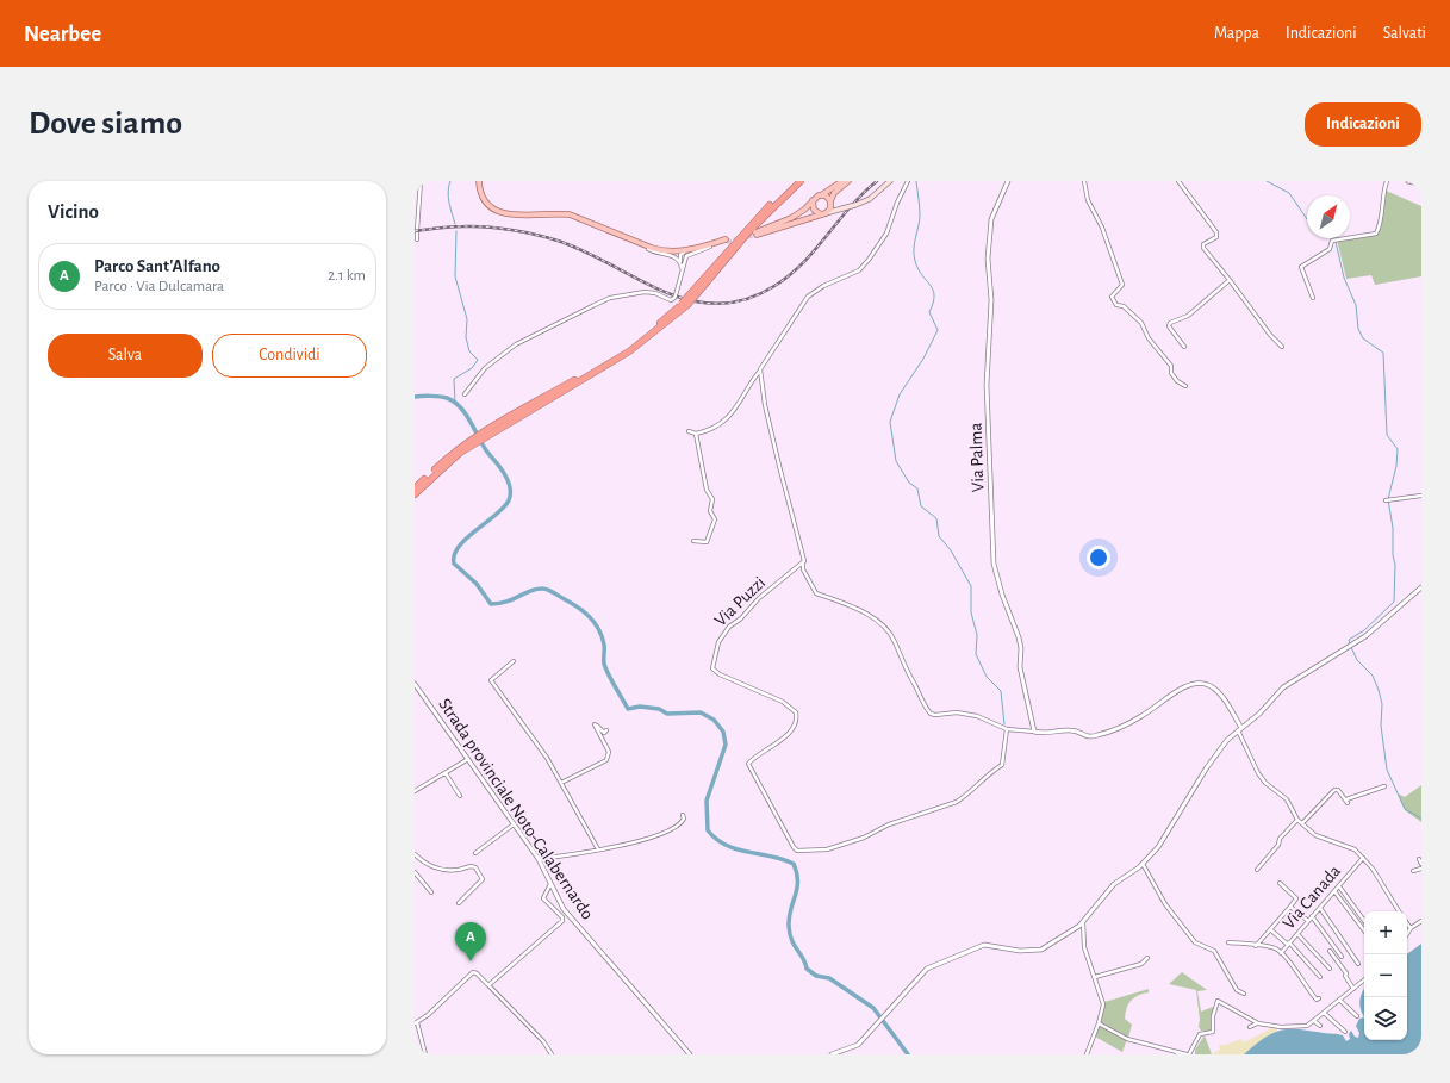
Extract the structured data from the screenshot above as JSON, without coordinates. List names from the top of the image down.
{
  "streets": {
    "street": [
      "Via Palma",
      "Via Puzzi",
      "Strada provinciale Noto-Calabernardo",
      "Via Canada"
    ]
  },
  "north": "top right",
  "page": {
    "header": "Nearbee",
    "nav": ["Mappa", "Indicazioni", "Salvati"],
    "buttons": [
      "Indicazioni",
      ["Salva", "Condividi"]
    ],
    "title": "Dove siamo",
    "heading": "Vicino",
    "list": [
      {
        "mark": "A",
        "name": "Parco Sant'Alfano",
        "note": "Parco · Via Dulcamara",
        "value": "2.1 km"
      }
    ],
    "map_buttons": ["+", "−"],
    "pins": "A"
  }
}
